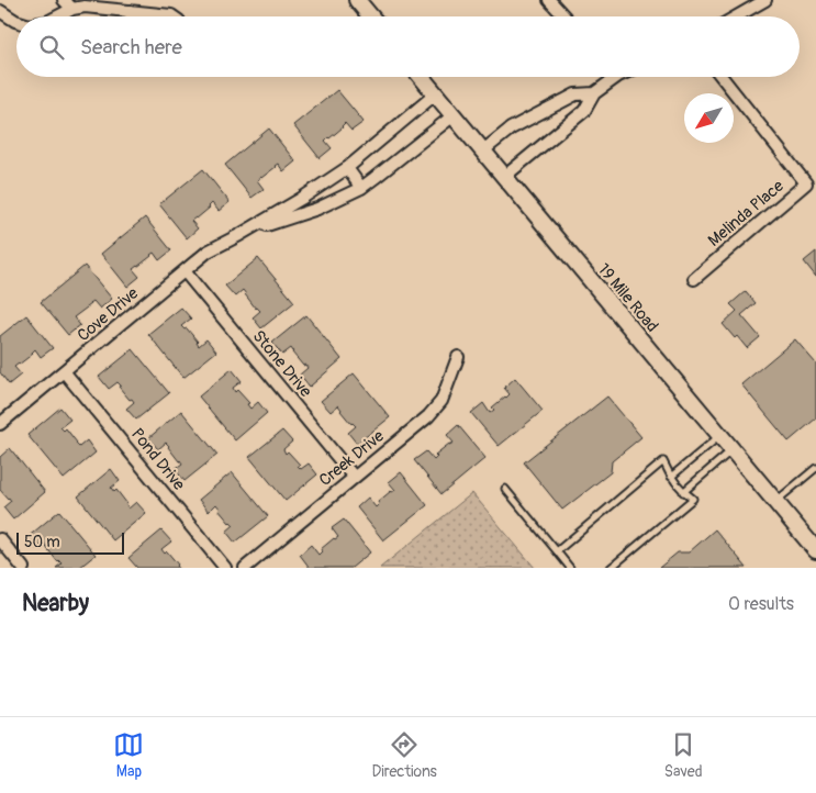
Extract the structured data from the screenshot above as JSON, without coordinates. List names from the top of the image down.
{
  "streets": {
    "street": [
      "Melinda Place",
      "19 Mile Road",
      "Cove Drive",
      "Stone Drive",
      "Creek Drive",
      "Pond Drive"
    ]
  },
  "crossings": [
    ["19 Mile Road", "Cove Drive"],
    ["Cove Drive", "Stone Drive"],
    ["Cove Drive", "Pond Drive"],
    ["Stone Drive", "Creek Drive"]
  ],
  "scale_bar": "50 m",
  "north": "bottom left",
  "page": {
    "search": "Search here",
    "scale": "50 m",
    "heading": ["Nearby", "0 results"],
    "nav": ["Map", "Directions", "Saved"]
  }
}
